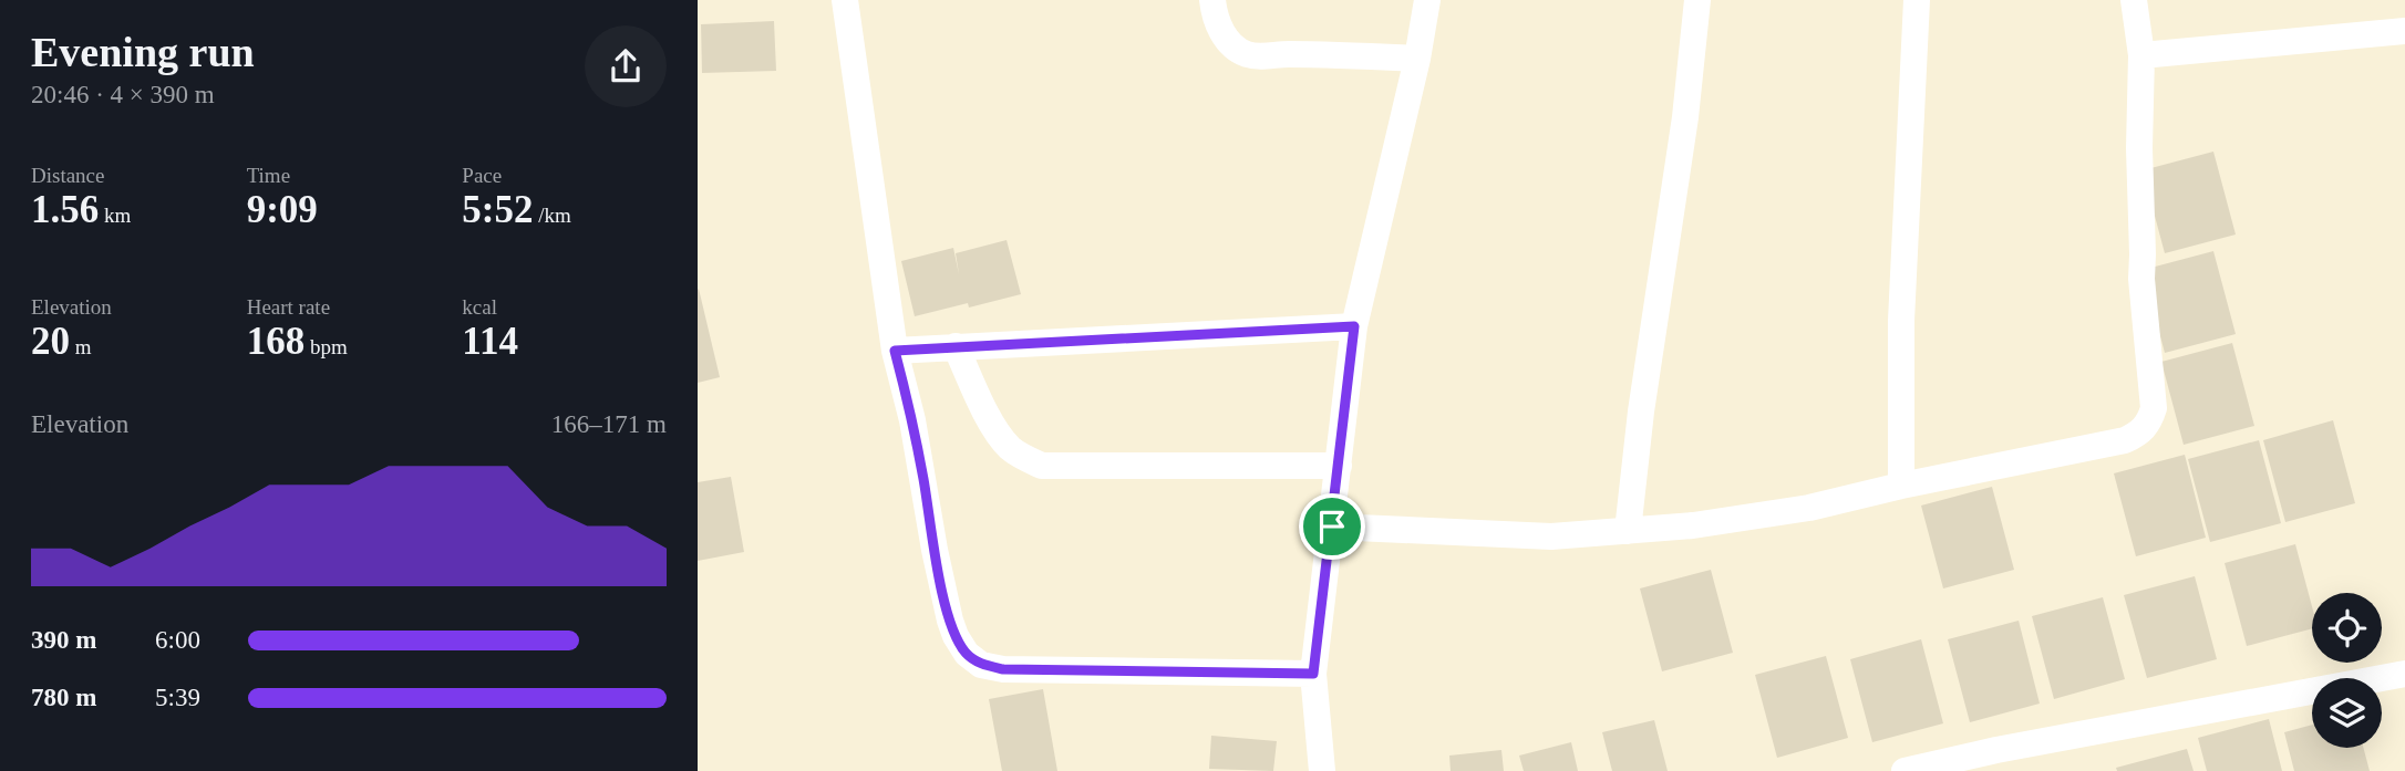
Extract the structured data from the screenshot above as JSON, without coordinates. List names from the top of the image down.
{
  "page": {
    "heading": ["Evening run", "20:46 · 4 × 390 m"],
    "stats": [
      ["Distance", "1.56 km"],
      ["Time", "9:09"],
      ["Pace", "5:52 /km"],
      ["Elevation", "20 m"],
      ["Heart rate", "168 bpm"],
      ["kcal", "114"]
    ],
    "chart": ["Elevation", "166–171 m"],
    "list": [
      {
        "name": "390 m",
        "note": "6:00"
      },
      {
        "name": "780 m",
        "note": "5:39"
      }
    ]
  }
}
